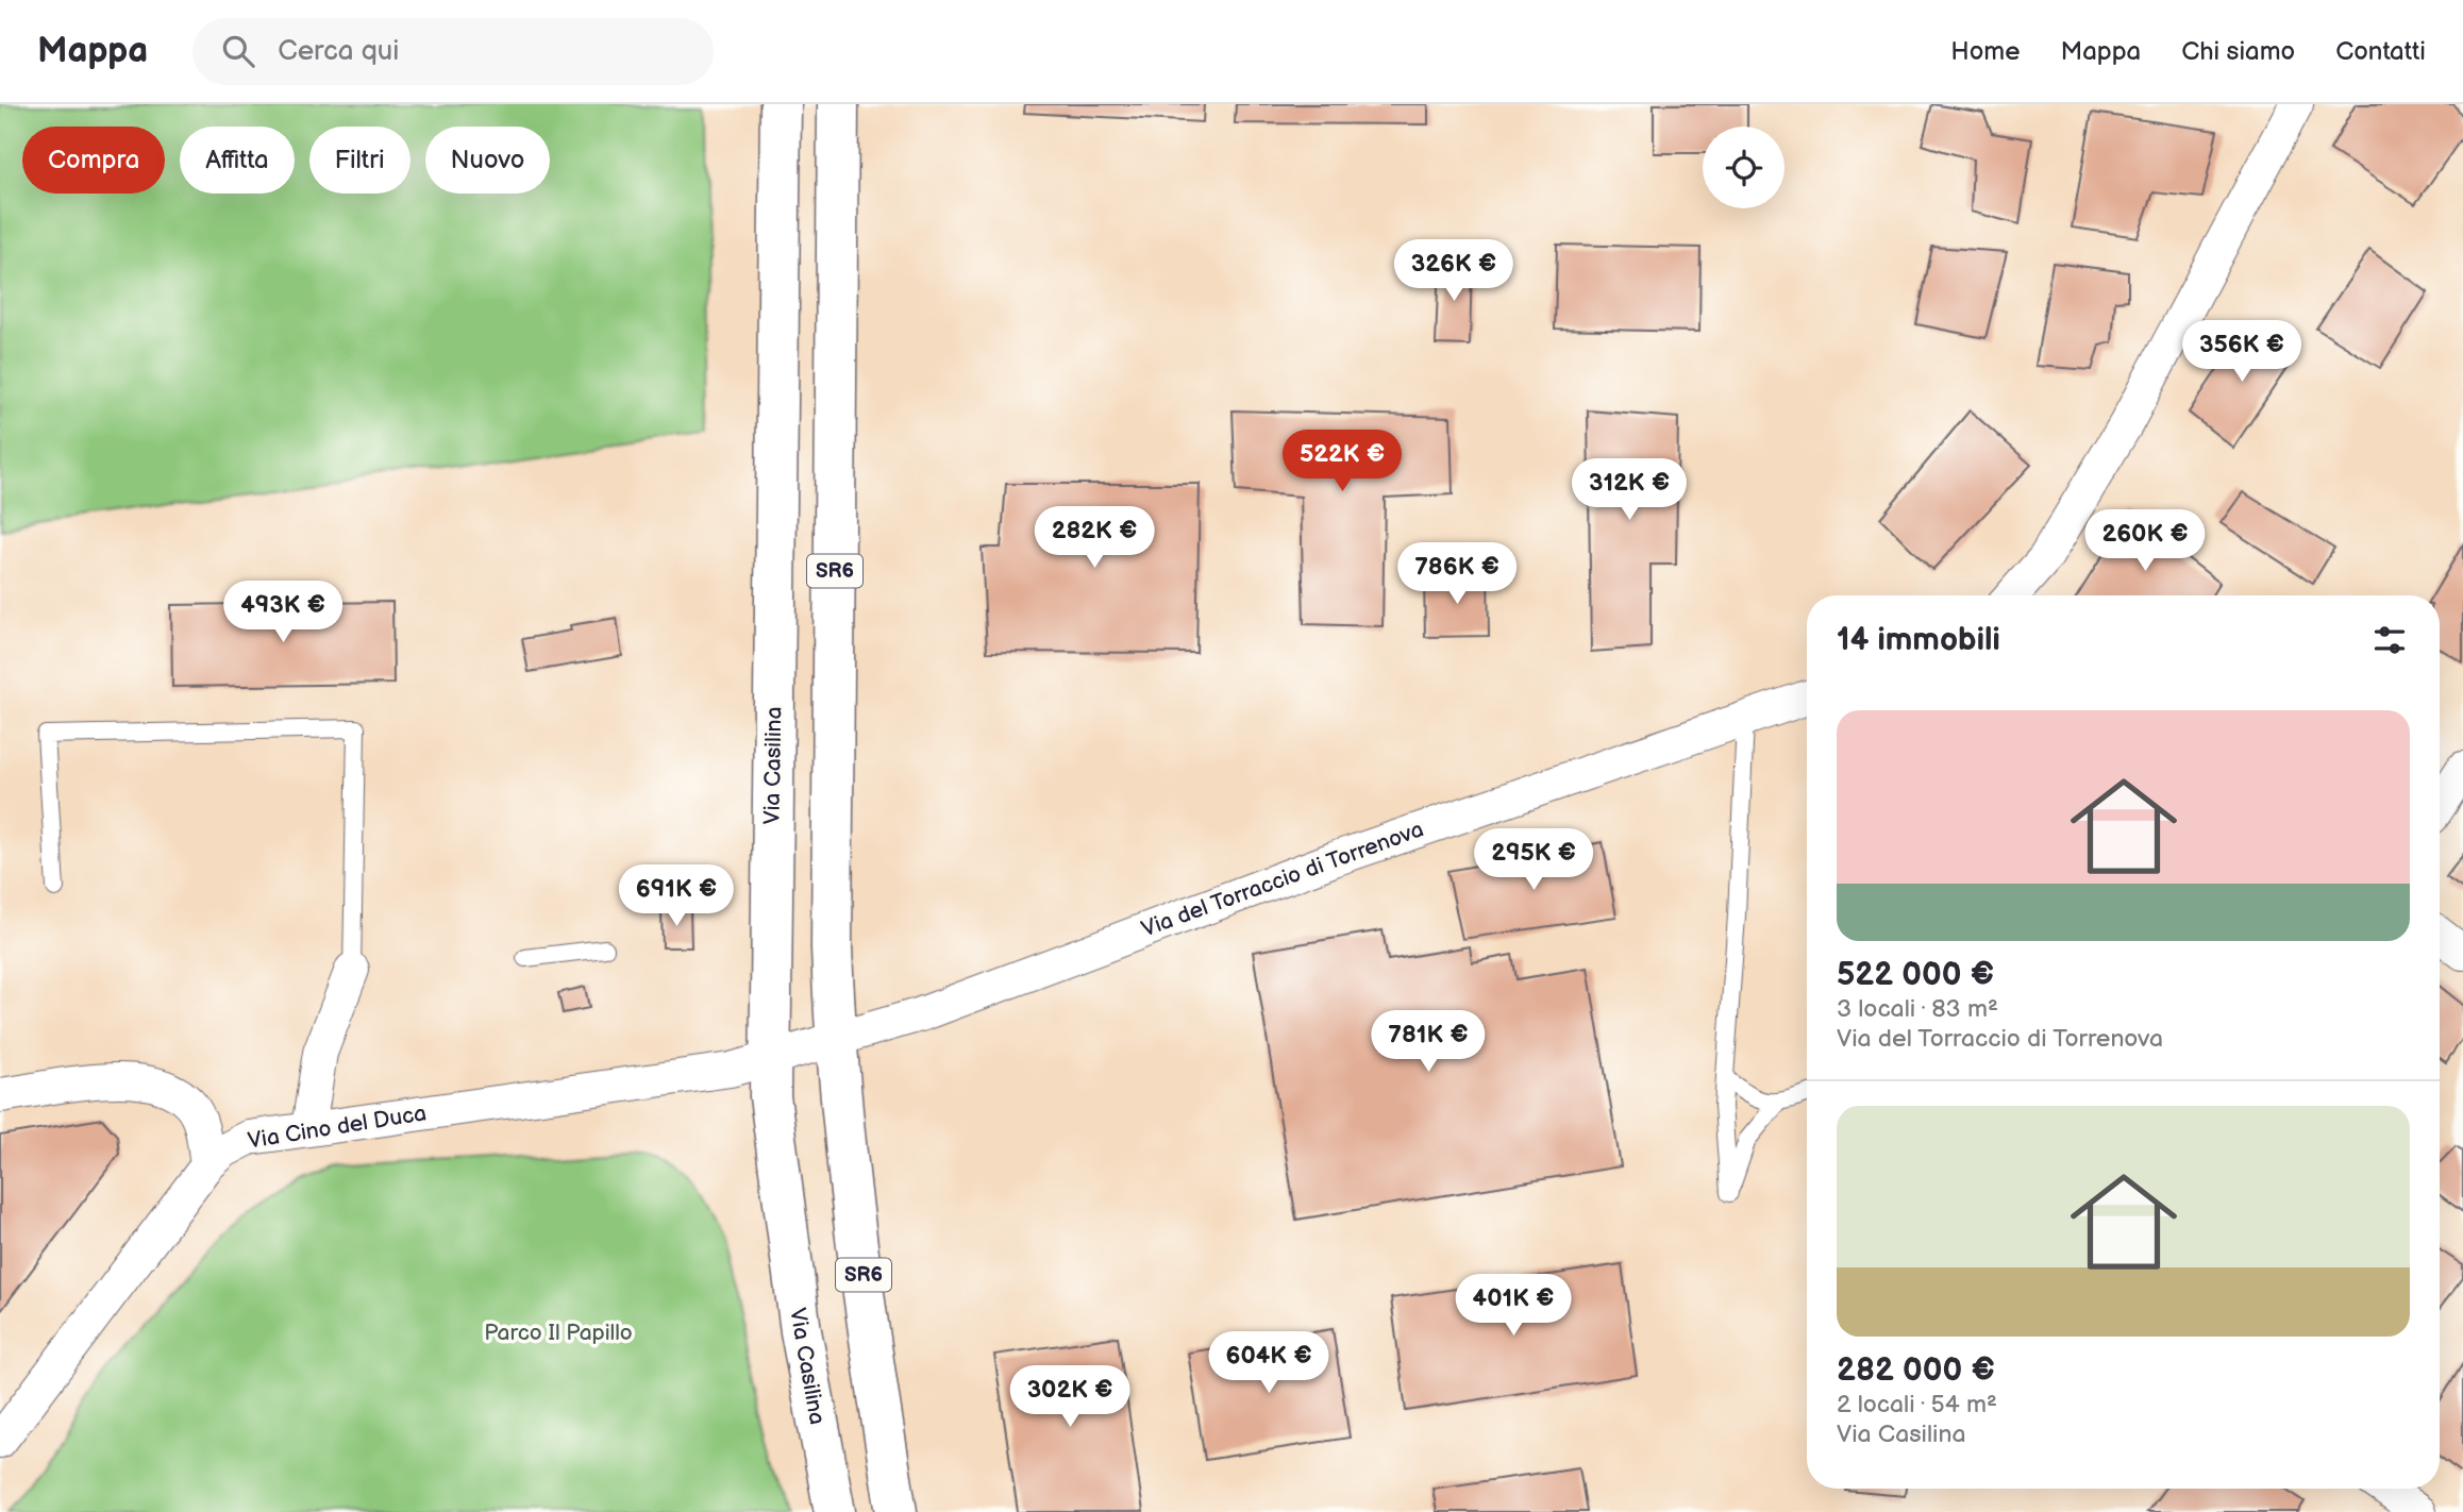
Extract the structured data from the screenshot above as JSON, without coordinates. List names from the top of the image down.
{
  "streets": {
    "main road": ["SR6", "Via Casilina"],
    "street": ["Via del Torraccio di Torrenova", "Via Cino del Duca"]
  },
  "crossings": [
    ["SR6", "Via del Torraccio di Torrenova"],
    ["Via Casilina", "Via del Torraccio di Torrenova"],
    ["Via Casilina", "Via Cino del Duca"],
    ["Via del Torraccio di Torrenova", "Via Cino del Duca"]
  ],
  "parks": ["Parco Il Papillo"],
  "page": {
    "header": "Mappa",
    "search": "Cerca qui",
    "nav": [
      "Home",
      "Mappa",
      "Chi siamo",
      "Contatti"
    ],
    "chip": [
      "Compra",
      "Affitta",
      "Filtri",
      "Nuovo"
    ],
    "price": [
      "326K €",
      "356K €",
      "522K €",
      "312K €",
      "282K €",
      "260K €",
      "786K €",
      "493K €",
      "295K €",
      "691K €",
      "781K €",
      "401K €",
      "604K €",
      "302K €"
    ],
    "heading": "14 immobili",
    "list": [
      {
        "name": "522 000 €",
        "note": "3 locali · 83 m² · Via del Torraccio di Torrenova"
      },
      {
        "name": "282 000 €",
        "note": "2 locali · 54 m² · Via Casilina"
      }
    ]
  }
}
